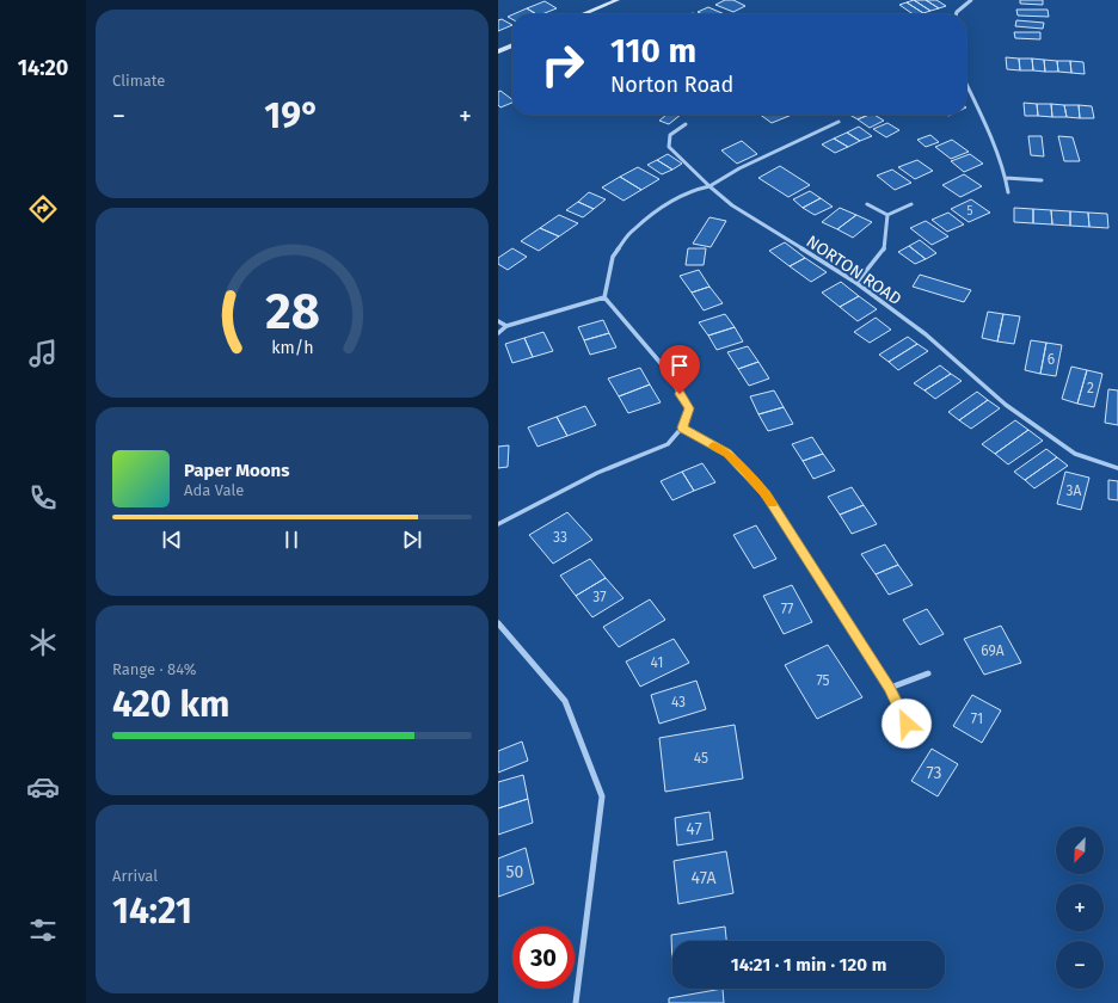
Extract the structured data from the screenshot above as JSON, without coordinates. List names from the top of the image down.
{
  "streets": {
    "street": ["NORTON ROAD"]
  },
  "house_numbers": [
    "5",
    "6",
    "2",
    "3A",
    "33",
    "37",
    "77",
    "69A",
    "41",
    "75",
    "43",
    "71",
    "45",
    "73",
    "47",
    "50",
    "47A"
  ],
  "north": "bottom left",
  "page": {
    "tabs": "14:20",
    "tile": [
      "Climate",
      ["Range · 84%", "420 km"],
      ["Arrival", "14:21"]
    ],
    "turn": ["110 m", "Norton Road"],
    "heat": ["−", "19°", "+"],
    "song": ["Paper Moons", "Ada Vale"],
    "map_buttons": ["+", "−"],
    "limit": "30",
    "trip": "14:21 · 1 min · 120 m",
    "gauge": ["28", "km/h"]
  }
}
